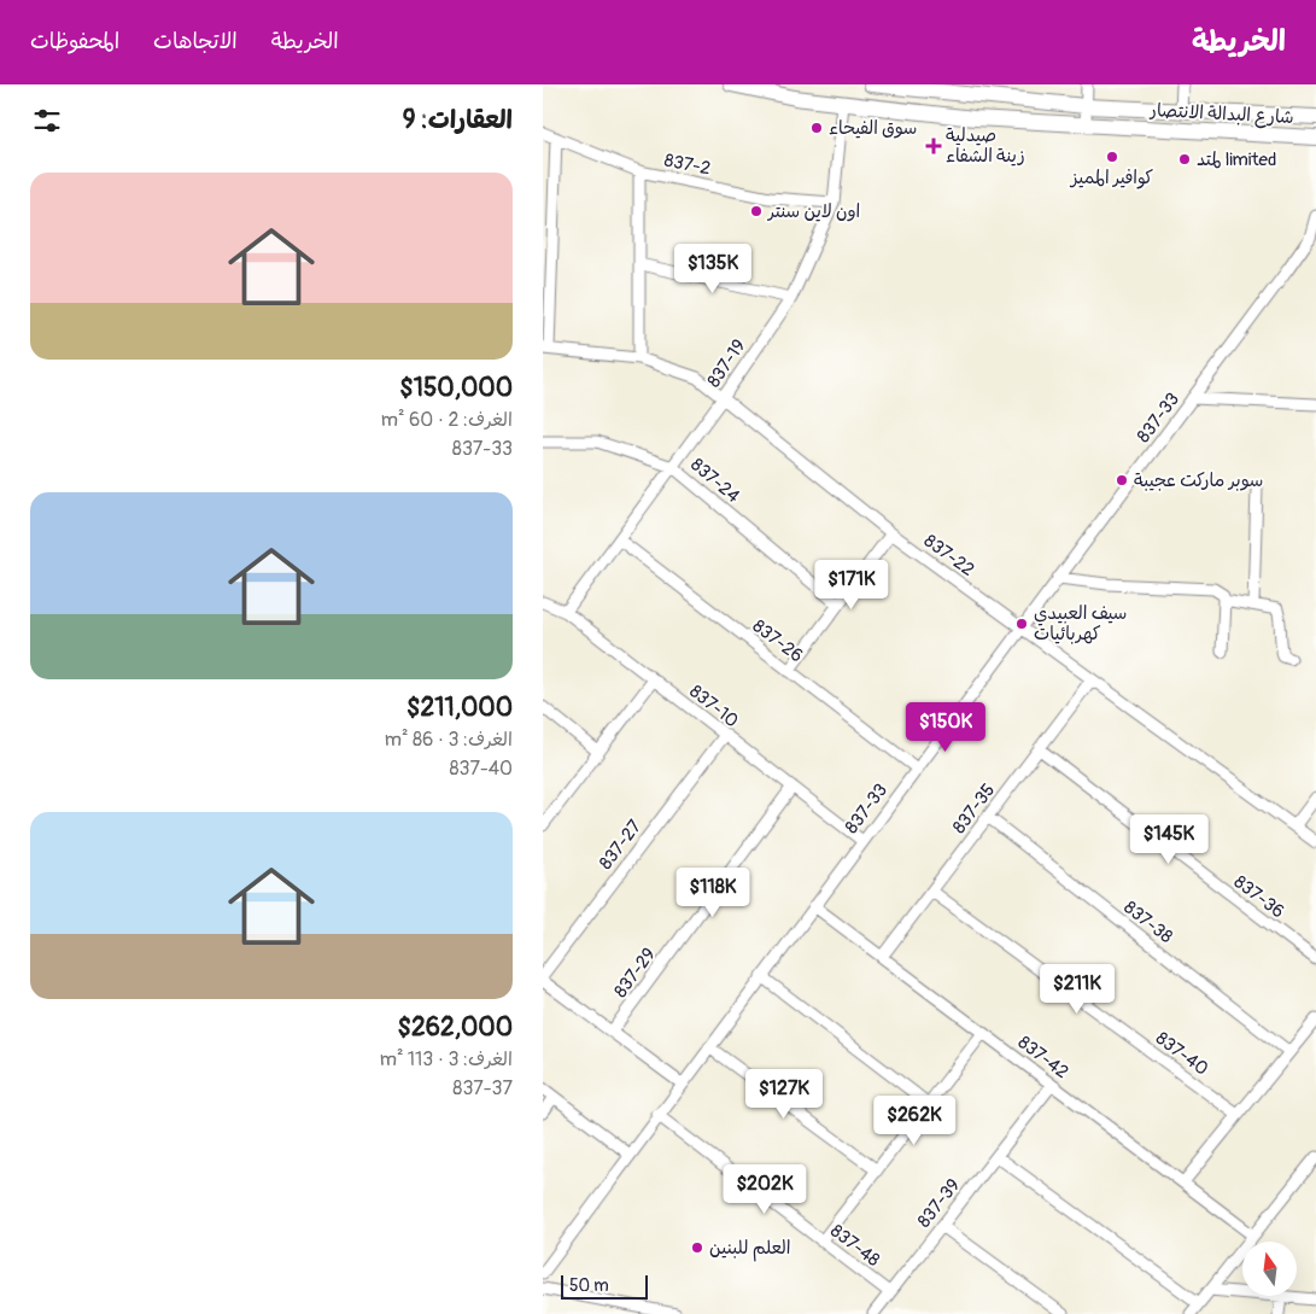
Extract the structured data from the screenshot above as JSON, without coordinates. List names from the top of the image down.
{
  "streets": {
    "main road": ["شارع البدالة الانتصار"],
    "street": [
      "837-2",
      "837-19",
      "837-33",
      "837-24",
      "837-22",
      "837-26",
      "837-10",
      "837-35",
      "837-27",
      "837-36",
      "837-38",
      "837-29",
      "837-40",
      "837-42",
      "837-39",
      "837-48"
    ]
  },
  "crossings": [
    ["شارع البدالة الانتصار", "837-19"],
    ["837-2", "837-19"],
    ["837-19", "837-24"],
    ["837-19", "837-22"],
    ["837-19", "837-26"],
    ["837-19", "837-10"],
    ["837-33", "837-22"],
    ["837-33", "837-26"],
    ["837-33", "837-10"],
    ["837-33", "837-42"],
    ["837-33", "837-48"],
    ["837-22", "837-35"],
    ["837-10", "837-27"],
    ["837-10", "837-29"],
    ["837-35", "837-36"],
    ["837-35", "837-38"],
    ["837-35", "837-40"],
    ["837-35", "837-42"],
    ["837-42", "837-39"],
    ["837-39", "837-48"]
  ],
  "places": {
    "other": [
      "سوق الفيحاء",
      "كوافير المميز",
      "لمتد limited",
      "اون لاين سنتر",
      "سوبر ماركت عجيبة",
      "سيف العبيدي كهربائيات",
      "العلم للبنين"
    ],
    "health": ["صيدلية زينة الشفاء"]
  },
  "scale_bar": "50 m",
  "north": "top",
  "page": {
    "header": "الخريطة",
    "nav": ["الخريطة", "الاتجاهات", "المحفوظات"],
    "heading": "العقارات: 9",
    "list": [
      {
        "name": "$150,000",
        "note": "الغرف: 2 · 60 m² · 837-33"
      },
      {
        "name": "$211,000",
        "note": "الغرف: 3 · 86 m² · 837-40"
      },
      {
        "name": "$262,000",
        "note": "الغرف: 3 · 113 m² · 837-37"
      }
    ],
    "price": [
      "$135K",
      "$171K",
      "$150K",
      "$145K",
      "$118K",
      "$211K",
      "$127K",
      "$262K",
      "$202K"
    ],
    "scale": "50 m"
  }
}
